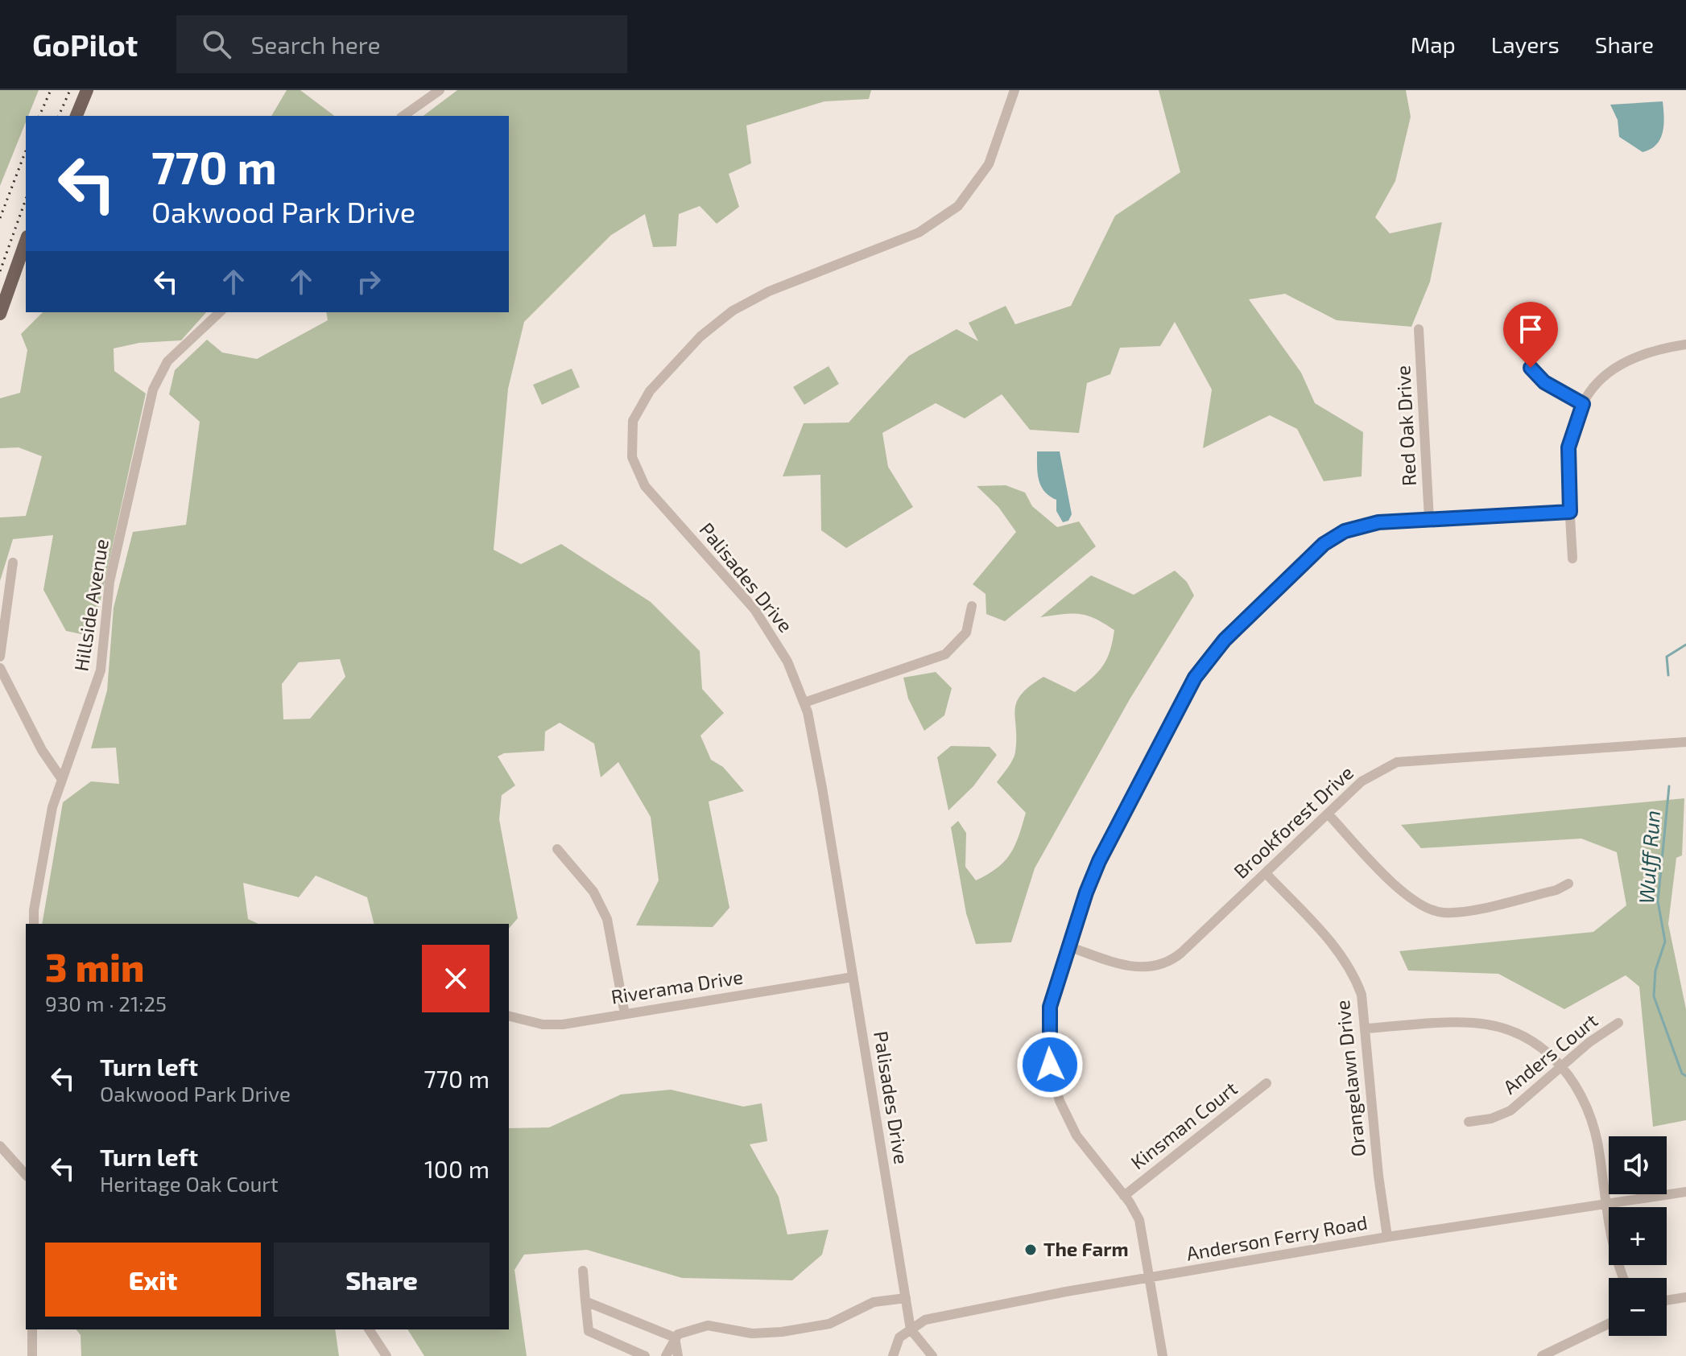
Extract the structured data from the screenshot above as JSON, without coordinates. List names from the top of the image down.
{
  "streets": {
    "street": [
      "Red Oak Drive",
      "Palisades Drive",
      "Hillside Avenue",
      "Brookforest Drive",
      "Riverama Drive",
      "Anders Court",
      "Orangelawn Drive",
      "Kinsman Court",
      "Anderson Ferry Road"
    ]
  },
  "crossings": [
    ["Palisades Drive", "Riverama Drive"],
    ["Palisades Drive", "Anderson Ferry Road"],
    ["Brookforest Drive", "Orangelawn Drive"],
    ["Orangelawn Drive", "Anderson Ferry Road"]
  ],
  "water": ["Wulff Run"],
  "places": ["The Farm"],
  "page": {
    "header": "GoPilot",
    "search": "Search here",
    "nav": ["Map", "Layers", "Share"],
    "turn": ["770 m", "Oakwood Park Drive"],
    "heading": ["3 min", "930 m · 21:25"],
    "list": [
      {
        "name": "Turn left",
        "note": "Oakwood Park Drive",
        "value": "770 m"
      },
      {
        "name": "Turn left",
        "note": "Heritage Oak Court",
        "value": "100 m"
      }
    ],
    "map_buttons": ["+", "−"],
    "buttons": ["Exit", "Share"]
  }
}
